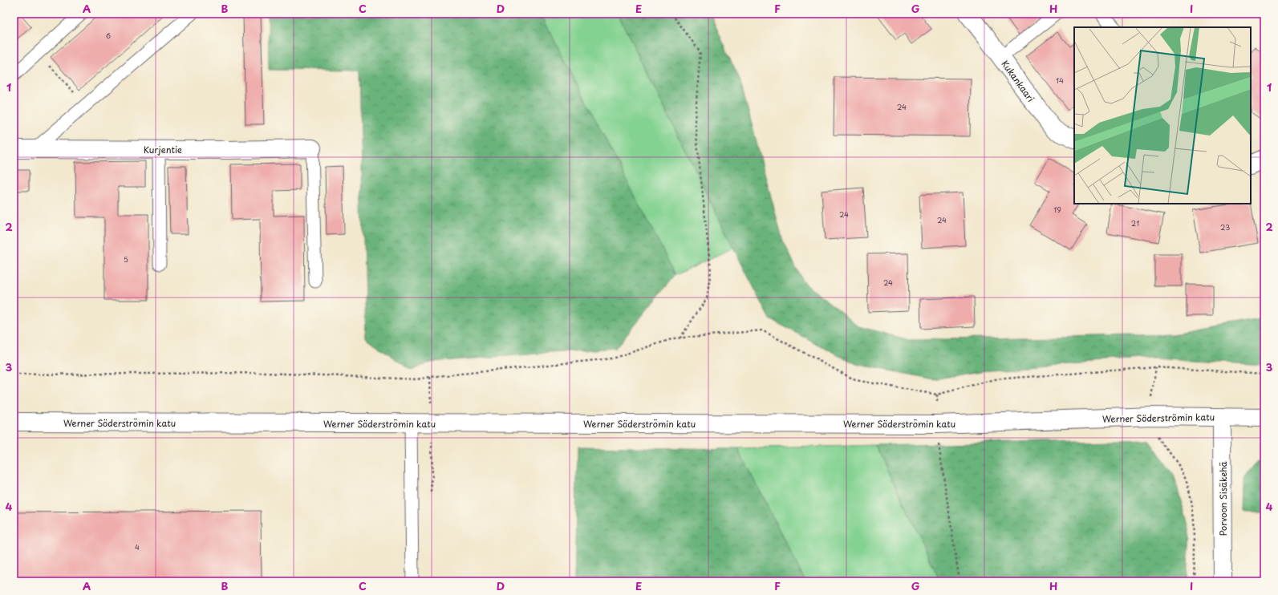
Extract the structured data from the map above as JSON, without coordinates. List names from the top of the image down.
{
  "streets": {
    "street": [
      "Kukankaari",
      "Kurjentie",
      "Werner Söderströmin katu",
      "Porvoon Sisäkehä"
    ]
  },
  "crossings": [
    ["Werner Söderströmin katu", "Porvoon Sisäkehä"]
  ],
  "house_numbers": [
    "6",
    "14",
    "24",
    "19",
    "24",
    "24",
    "21",
    "23",
    "5",
    "24",
    "4"
  ],
  "grid": {
    "columns": [
      "A",
      "B",
      "C",
      "D",
      "E",
      "F",
      "G",
      "H",
      "I"
    ],
    "rows": [
      "1",
      "2",
      "3",
      "4"
    ]
  }
}
